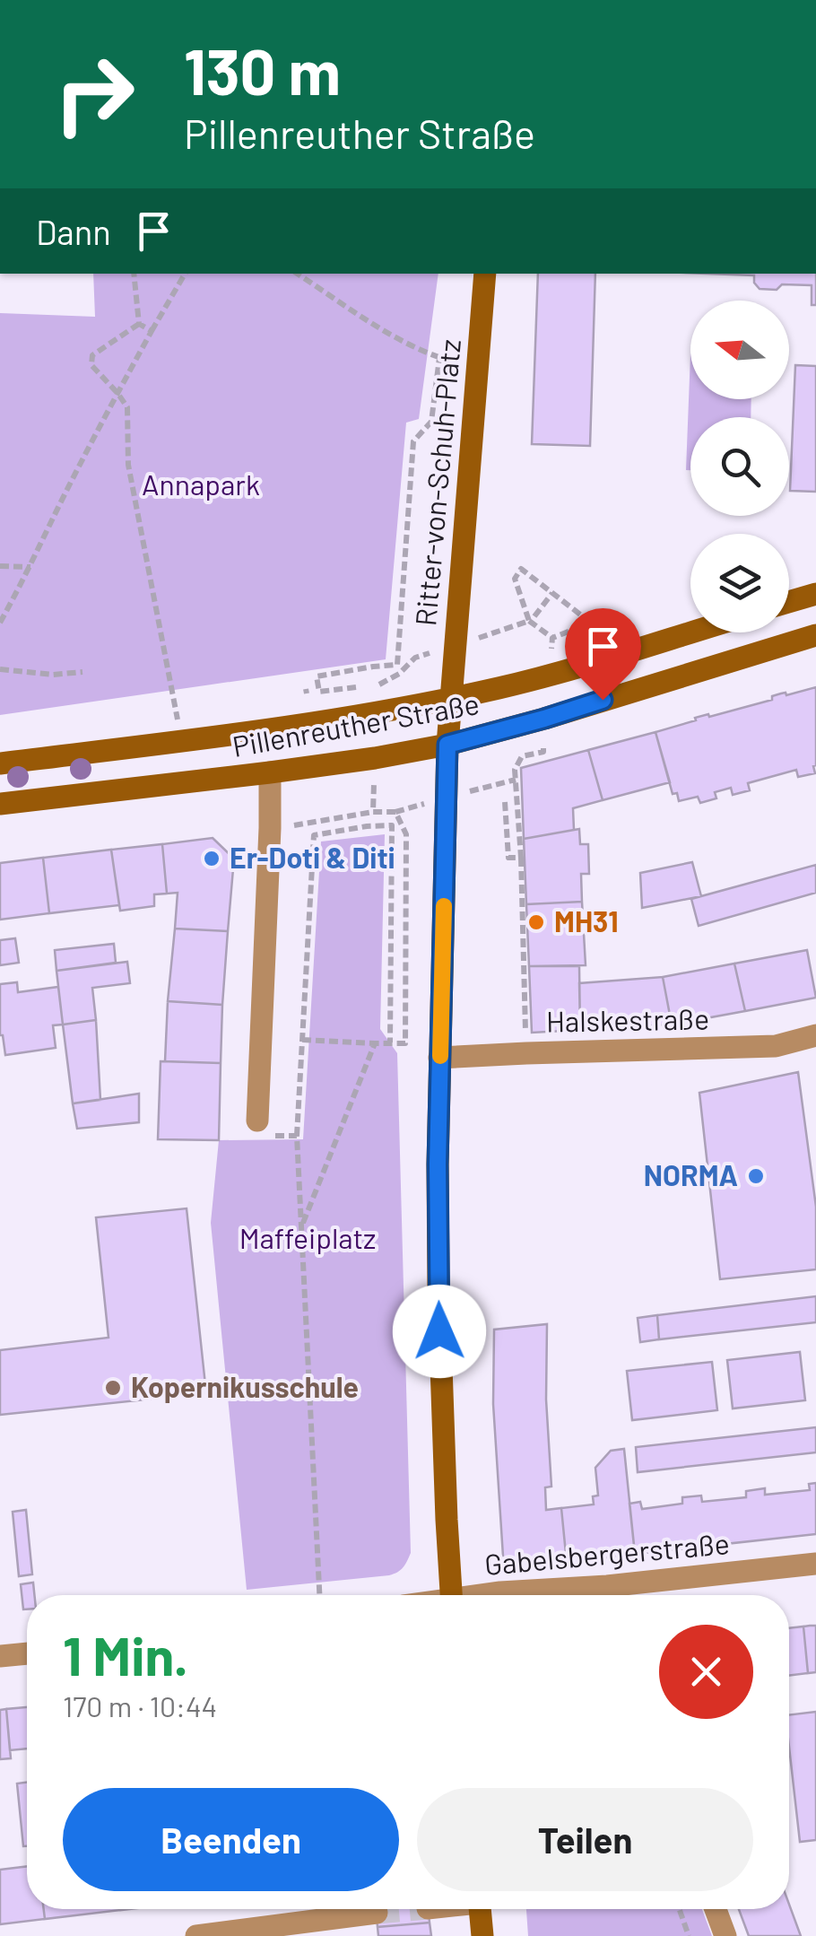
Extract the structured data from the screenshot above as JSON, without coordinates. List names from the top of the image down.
{
  "streets": {
    "main road": ["Ritter-von-Schuh-Platz", "Pillenreuther Straße"],
    "street": ["Halskestraße", "Gabelsbergerstraße"]
  },
  "crossings": [
    ["Ritter-von-Schuh-Platz", "Pillenreuther Straße"]
  ],
  "parks": ["Annapark", "Maffeiplatz"],
  "places": [
    "Er-Doti & Diti",
    "MH31",
    "NORMA",
    "Kopernikusschule"
  ],
  "north": "left",
  "page": {
    "turn": ["130 m", "Pillenreuther Straße"],
    "then": "Dann",
    "heading": ["1 Min.", "170 m · 10:44"],
    "buttons": ["Beenden", "Teilen"]
  }
}
